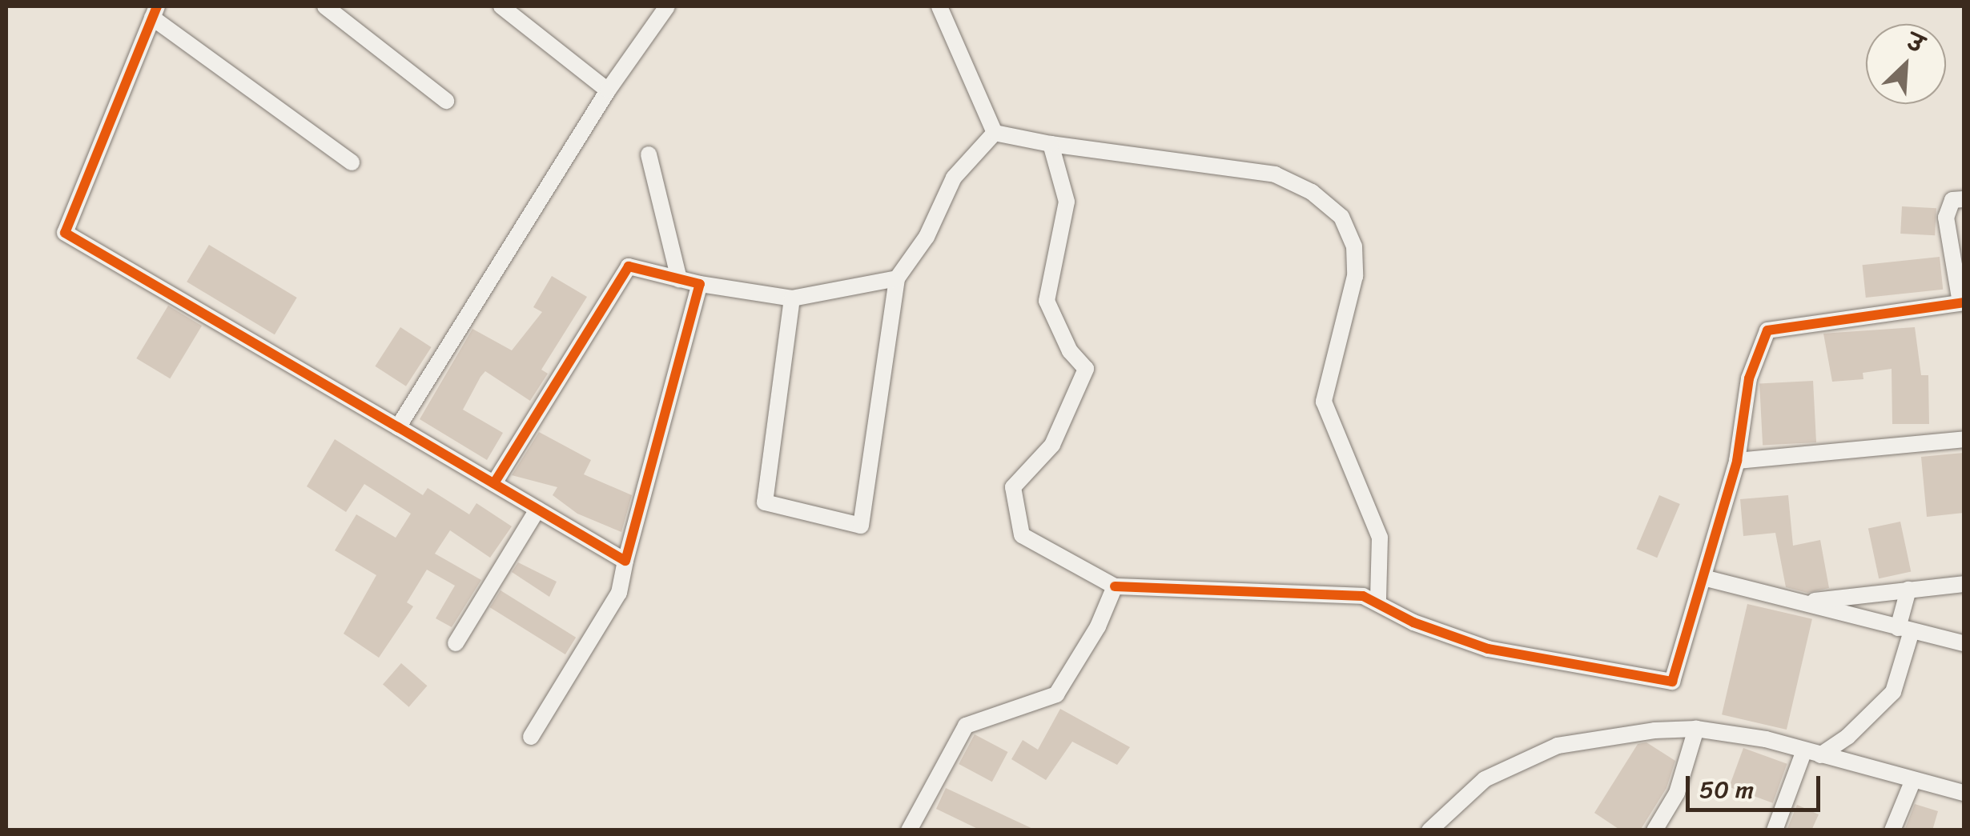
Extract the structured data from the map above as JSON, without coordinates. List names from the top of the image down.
{
  "scale_bar": "50 m",
  "north": "top right"
}
